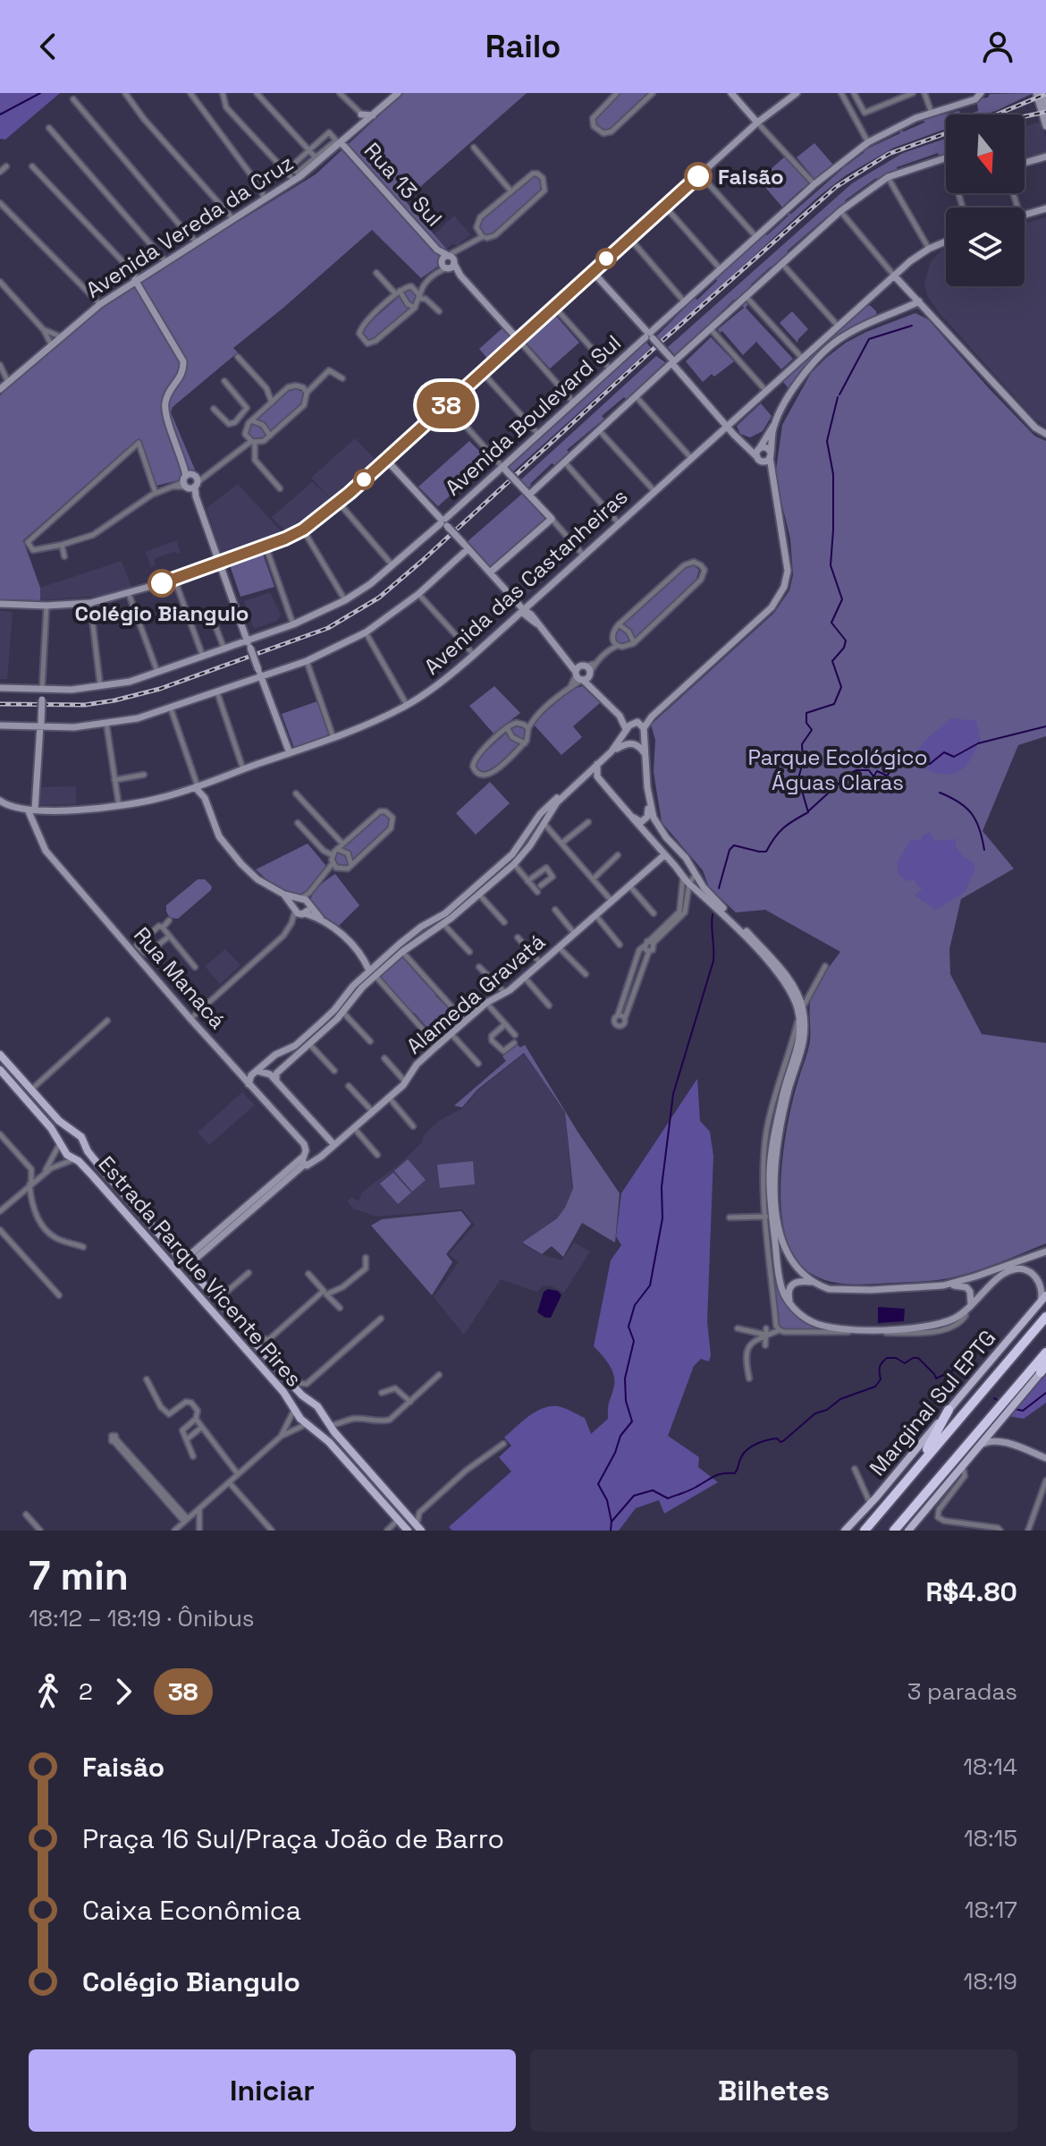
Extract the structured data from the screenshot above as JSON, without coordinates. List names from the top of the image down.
{
  "streets": {
    "main road": ["Estrada Parque Vicente Pires", "Marginal Sul EPTG"],
    "street": [
      "Rua 13 Sul",
      "Avenida Vereda da Cruz",
      "Avenida Boulevard Sul",
      "Avenida das Castanheiras",
      "Rua Manacá",
      "Alameda Gravatá"
    ]
  },
  "crossings": [
    ["Rua 13 Sul", "Avenida Vereda da Cruz"],
    ["Rua 13 Sul", "Avenida Boulevard Sul"],
    ["Avenida das Castanheiras", "Rua Manacá"],
    ["Rua Manacá", "Alameda Gravatá"]
  ],
  "parks": ["Parque Ecológico Águas Claras"],
  "places": ["Faisão", "Colégio Biangulo"],
  "lines": ["bus line 38"],
  "north": "bottom",
  "page": {
    "header": "Railo",
    "on_map": "38",
    "heading": ["7 min", "18:12 – 18:19 · Ônibus", "R$4.80"],
    "legs": ["2", "38", "3 paradas"],
    "list": [
      {
        "name": "Faisão",
        "value": "18:14"
      },
      {
        "name": "Praça 16 Sul/Praça João de Barro",
        "value": "18:15"
      },
      {
        "name": "Caixa Econômica",
        "value": "18:17"
      },
      {
        "name": "Colégio Biangulo",
        "value": "18:19"
      }
    ],
    "buttons": ["Iniciar", "Bilhetes"]
  }
}
